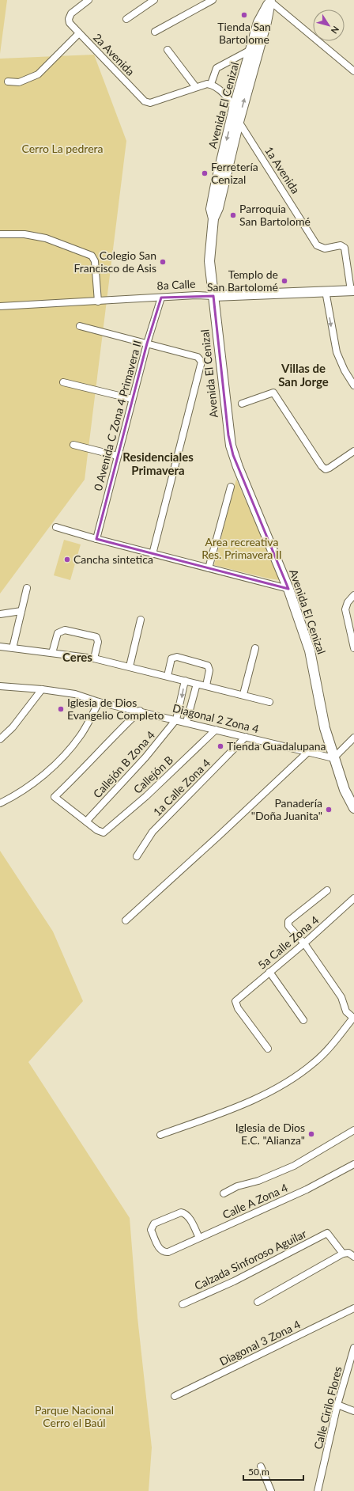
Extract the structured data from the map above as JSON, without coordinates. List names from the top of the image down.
{
  "streets": {
    "street": [
      "2a Avenida",
      "Avenida El Cenizal",
      "1a Avenida",
      "8a Calle",
      "0 Avenida C Zona 4 Primavera II",
      "Diagonal 2 Zona 4",
      "Callejón B Zona 4",
      "Callejón B",
      "1a Calle Zona 4",
      "5a Calle Zona 4",
      "Calle A Zona 4",
      "Calzada Sinforoso Aguilar",
      "Diagonal 3 Zona 4",
      "Calle Cirilo Flores"
    ]
  },
  "crossings": [
    ["Avenida El Cenizal", "1a Avenida"],
    ["Avenida El Cenizal", "8a Calle"],
    ["Avenida El Cenizal", "Diagonal 2 Zona 4"],
    ["1a Avenida", "8a Calle"],
    ["8a Calle", "0 Avenida C Zona 4 Primavera II"],
    ["Diagonal 2 Zona 4", "Callejón B Zona 4"],
    ["Diagonal 2 Zona 4", "Callejón B"],
    ["Diagonal 2 Zona 4", "1a Calle Zona 4"],
    ["Callejón B Zona 4", "Callejón B"]
  ],
  "districts": ["Villas de San Jorge", "Residenciales Primavera", "Ceres"],
  "parks": ["Cerro La pedrera", "Area recreativa Res. Primavera II", "Parque Nacional Cerro el Baúl"],
  "places": [
    "Tienda San Bartolome",
    "Ferretería Cenizal",
    "Parroquia San Bartolomé",
    "Colegio San Francisco de Asis",
    "Templo de San Bartolomé",
    "Cancha sintetica",
    "Iglesia de Dios Evangelio Completo",
    "Tienda Guadalupana",
    "Panadería \"Doña Juanita\"",
    "Iglesia de Dios E.C. \"Alianza\""
  ],
  "scale_bar": "50 m",
  "north": "bottom right"
}
